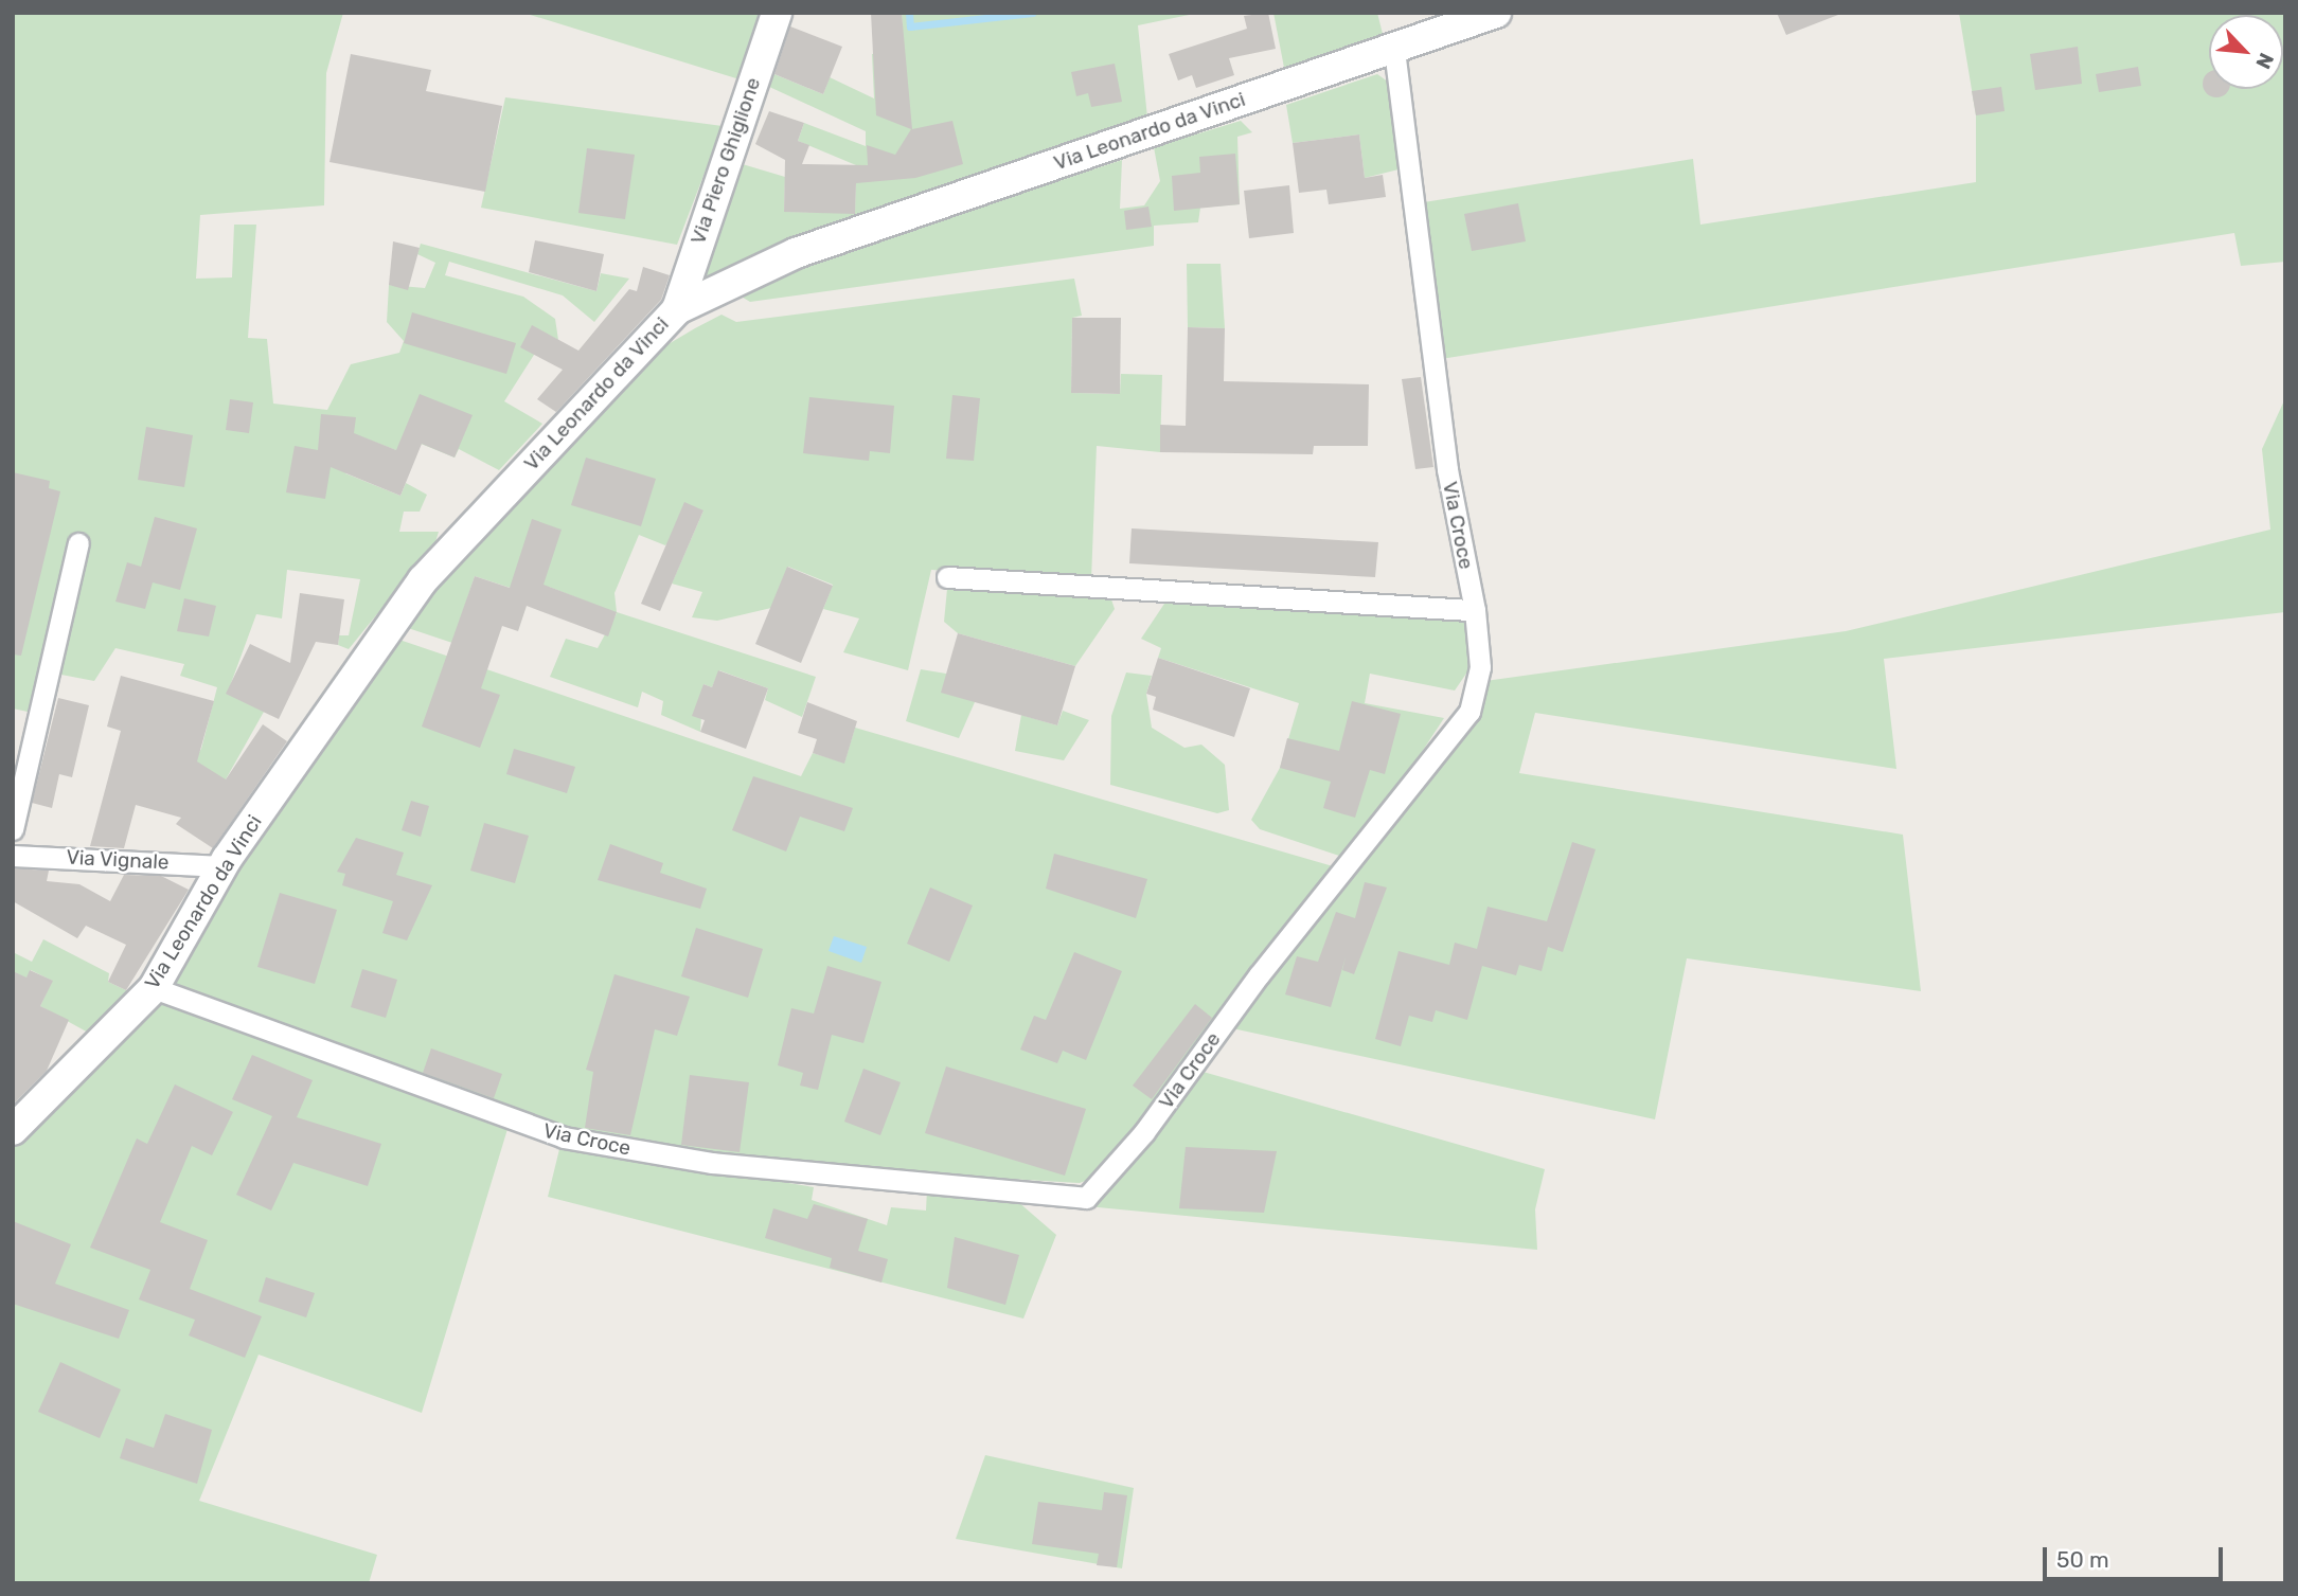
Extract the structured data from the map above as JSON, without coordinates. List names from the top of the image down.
{
  "streets": {
    "street": [
      "Via Leonardo da Vinci",
      "Via Piero Ghiglione",
      "Via Croce",
      "Via Vignale"
    ]
  },
  "crossings": [
    ["Via Leonardo da Vinci", "Via Piero Ghiglione"],
    ["Via Leonardo da Vinci", "Via Croce"],
    ["Via Leonardo da Vinci", "Via Vignale"]
  ],
  "scale_bar": "50 m",
  "north": "bottom right"
}
